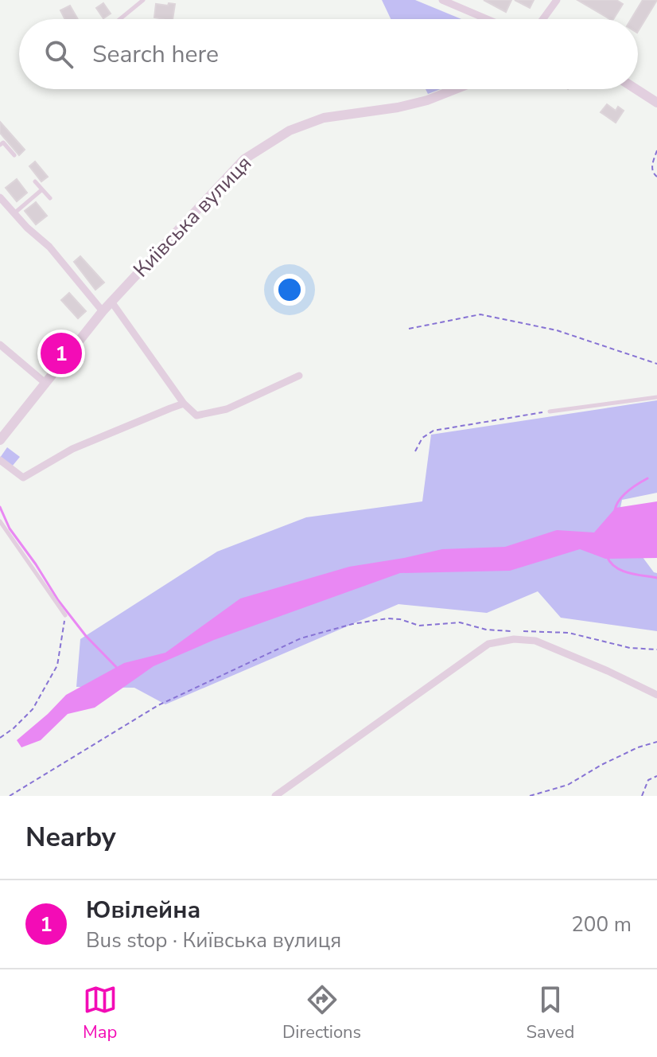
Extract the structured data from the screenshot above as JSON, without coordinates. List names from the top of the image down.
{
  "streets": {
    "street": ["Київська вулиця"]
  },
  "page": {
    "search": "Search here",
    "pins": "1",
    "heading": "Nearby",
    "list": [
      {
        "mark": "1",
        "name": "Ювілейна",
        "note": "Bus stop · Київська вулиця",
        "value": "200 m"
      }
    ],
    "nav": ["Map", "Directions", "Saved"]
  }
}
